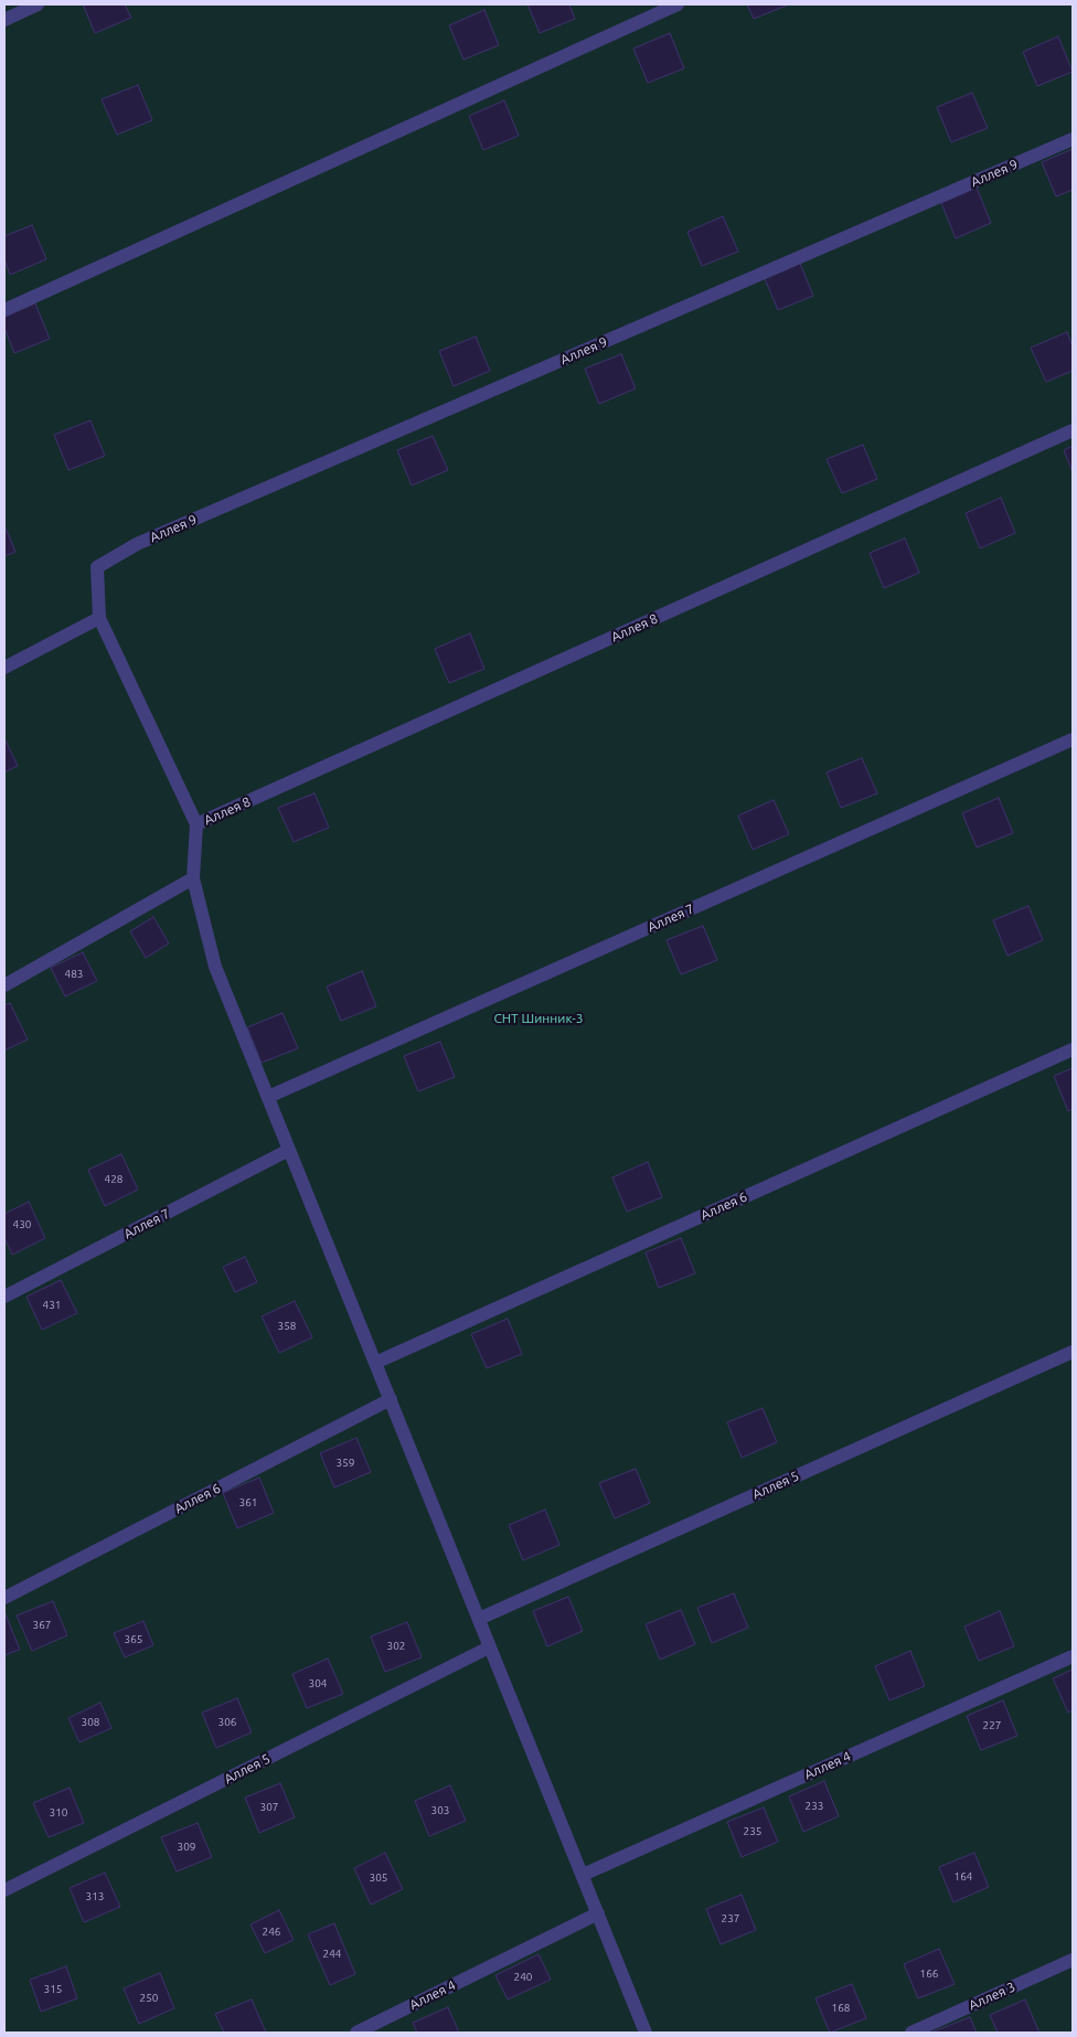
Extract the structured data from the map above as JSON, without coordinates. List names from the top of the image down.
{
  "streets": {
    "lane": [
      "Аллея 9",
      "Аллея 8",
      "Аллея 7",
      "Аллея 6",
      "Аллея 5",
      "Аллея 4",
      "Аллея 3"
    ]
  },
  "parks": ["СНТ Шинник-3"],
  "house_numbers": [
    "483",
    "428",
    "430",
    "431",
    "358",
    "359",
    "361",
    "367",
    "365",
    "302",
    "304",
    "308",
    "306",
    "227",
    "233",
    "307",
    "303",
    "310",
    "235",
    "309",
    "164",
    "305",
    "313",
    "237",
    "246",
    "244",
    "166",
    "240",
    "315",
    "250",
    "168"
  ]
}
